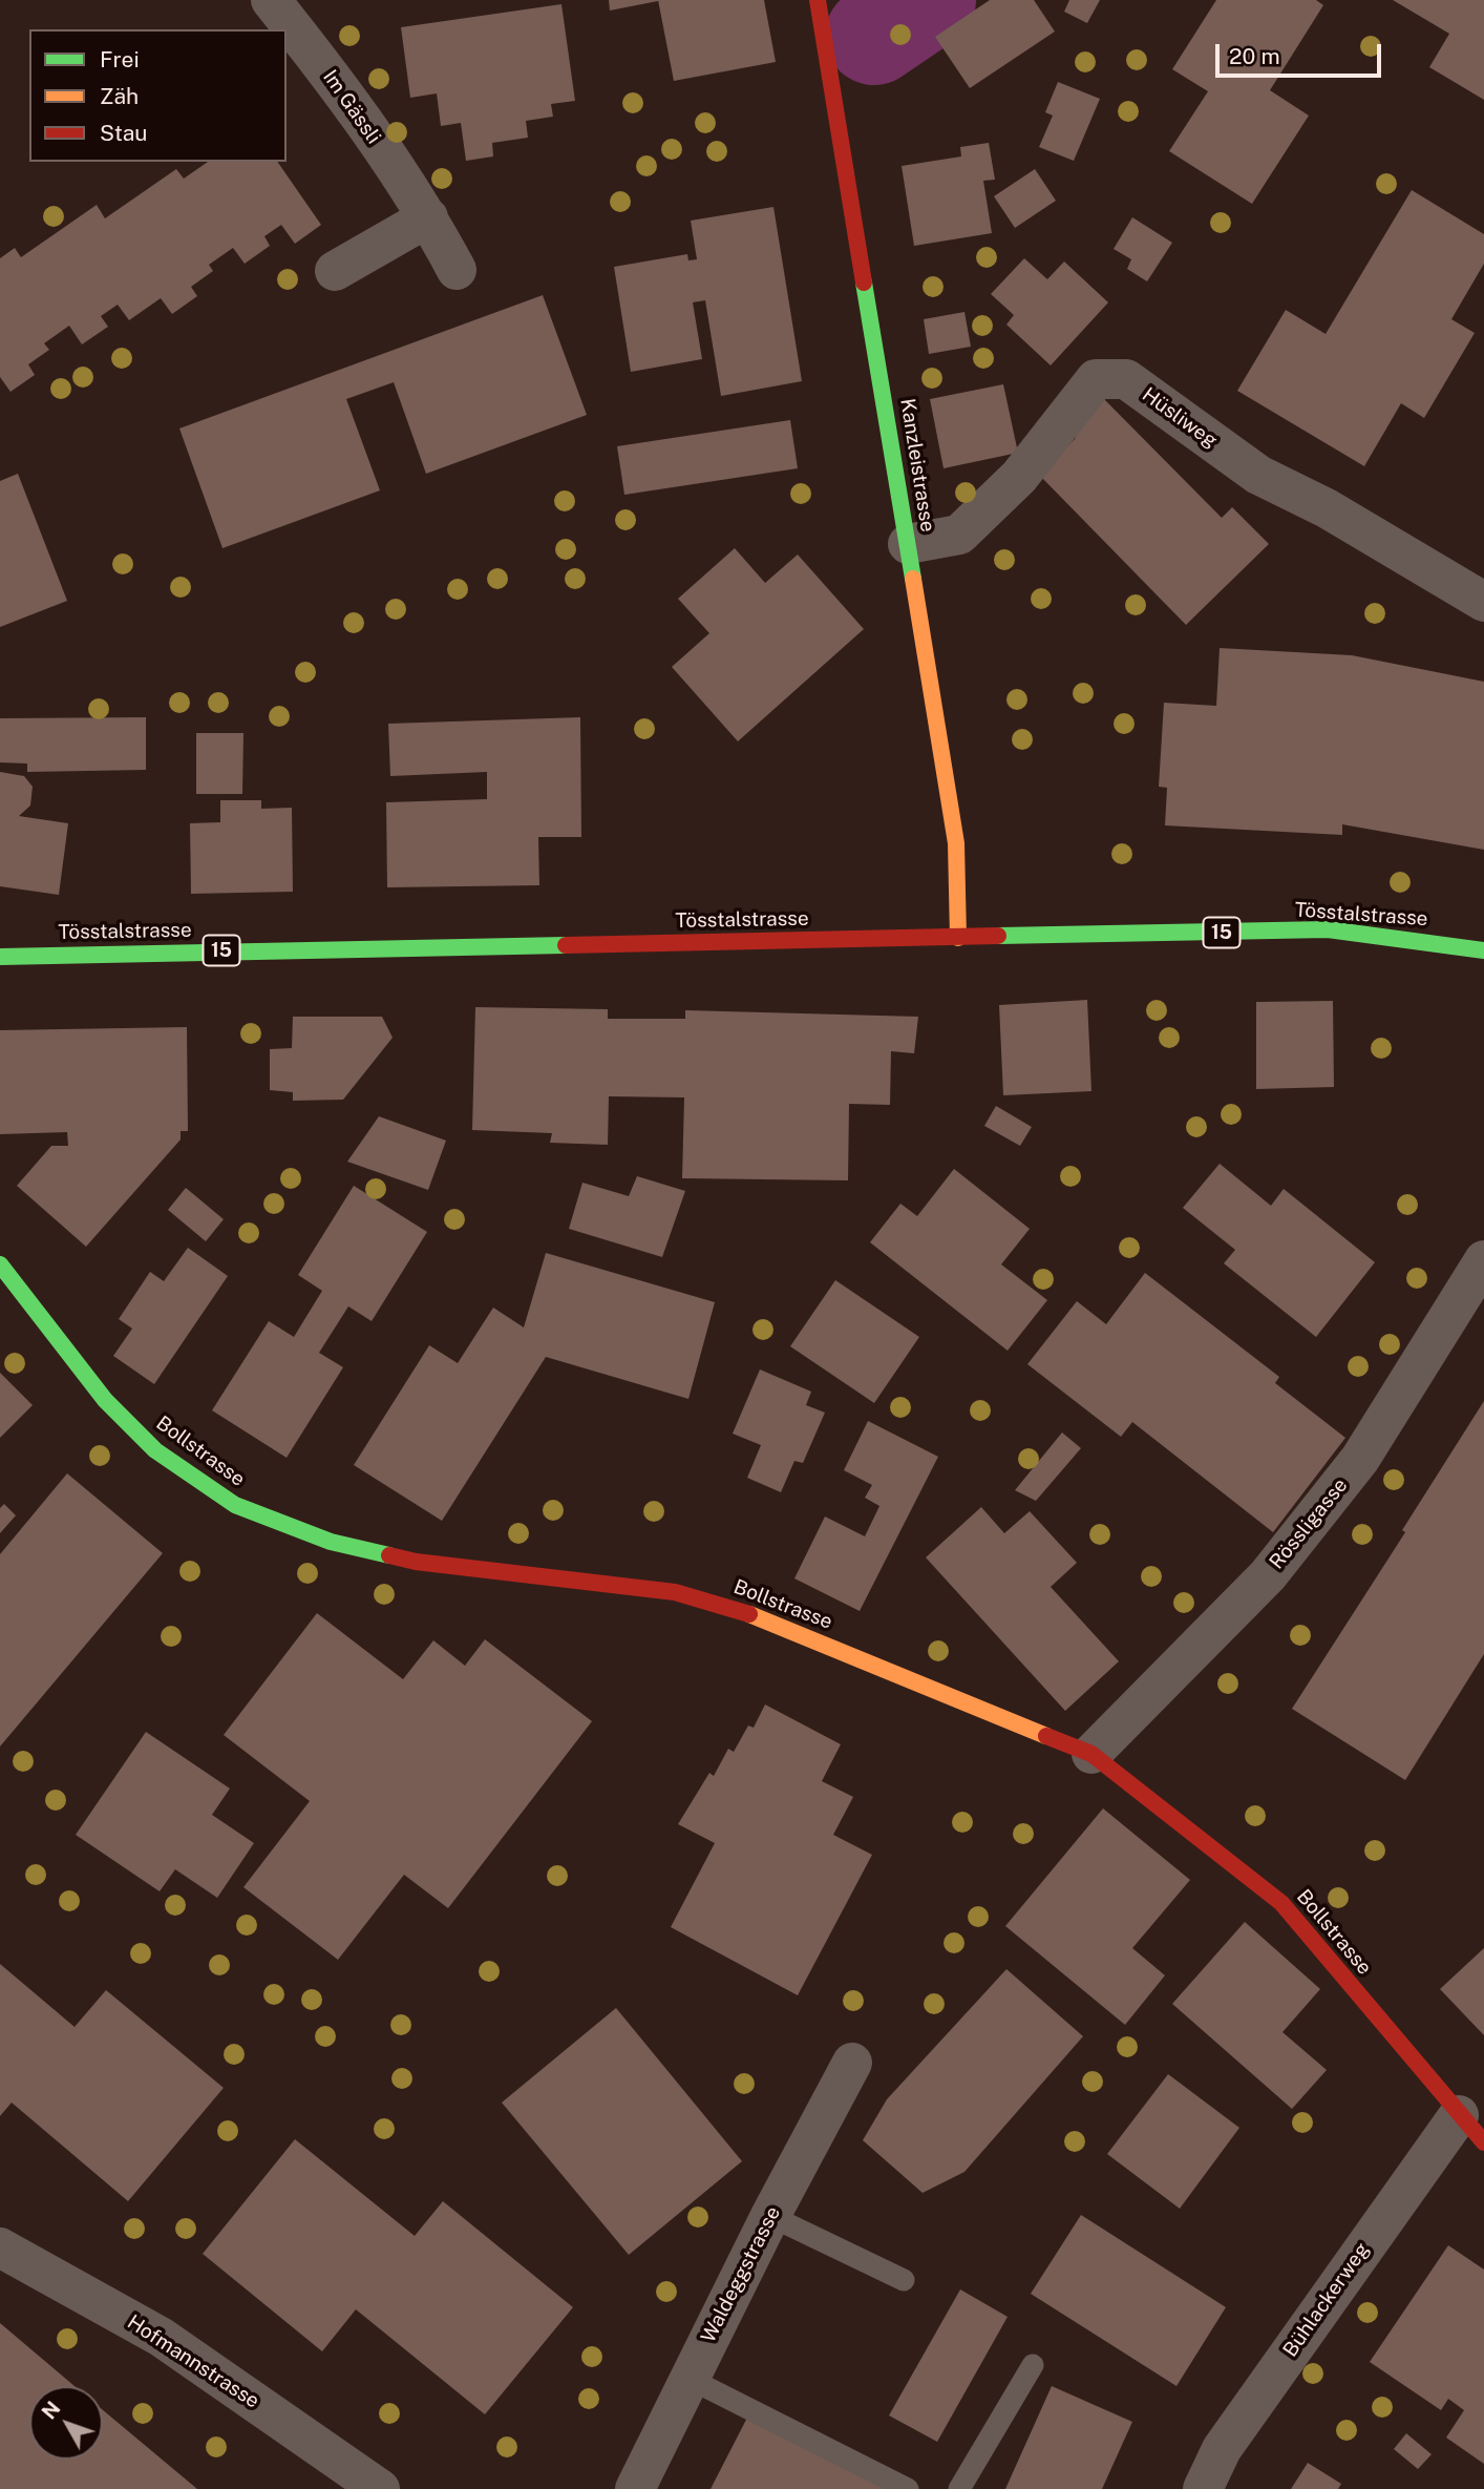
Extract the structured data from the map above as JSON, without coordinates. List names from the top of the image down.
{
  "streets": {
    "street": [
      "Im Gässli",
      "Hüsliweg",
      "Kanzleistrasse",
      "Tösstalstrasse",
      "15",
      "Bollstrasse",
      "Rössligasse",
      "Waldeggstrasse",
      "Bühlackerweg",
      "Hofmannstrasse"
    ]
  },
  "crossings": [
    ["Hüsliweg", "Kanzleistrasse"],
    ["Kanzleistrasse", "Tösstalstrasse"],
    ["Bollstrasse", "Rössligasse"],
    ["Bollstrasse", "Bühlackerweg"]
  ],
  "legend": ["Frei", "Zäh", "Stau"],
  "scale_bar": "20 m",
  "north": "top left"
}
